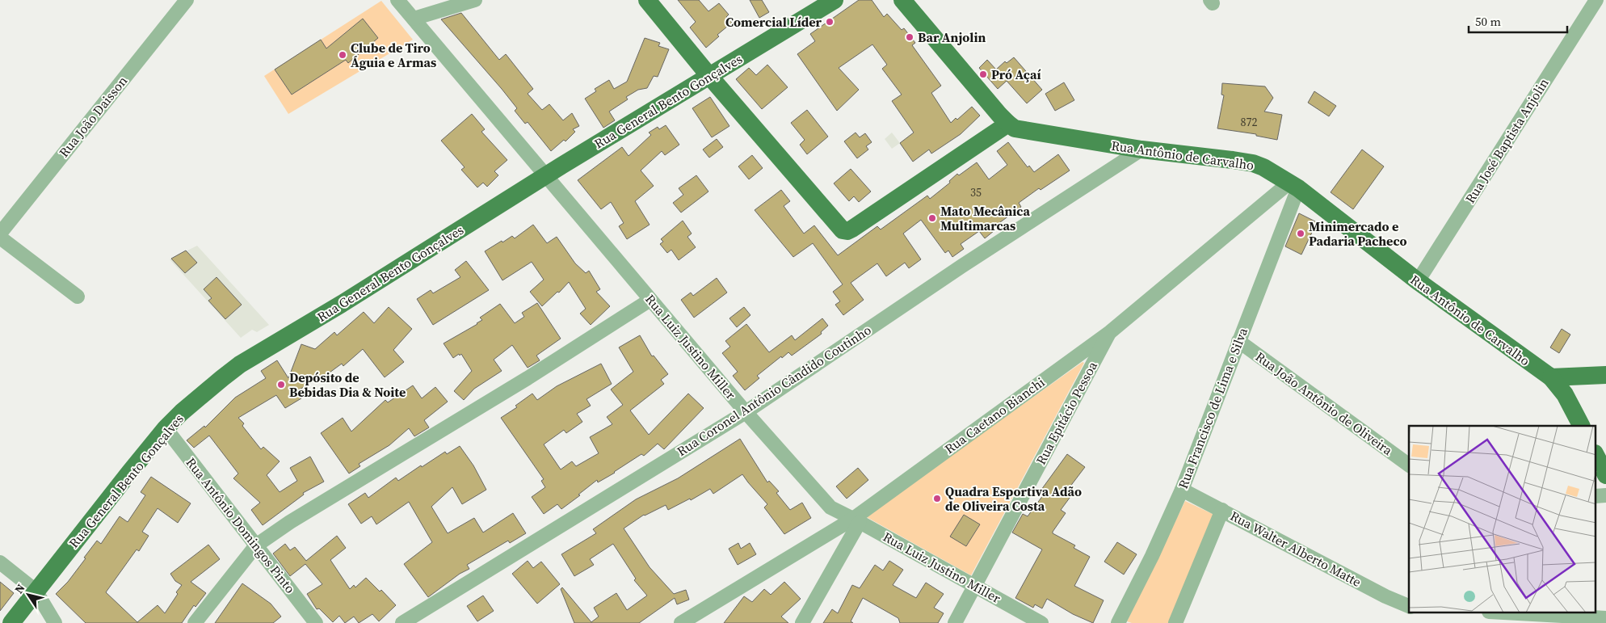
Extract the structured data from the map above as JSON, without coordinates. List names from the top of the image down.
{
  "streets": {
    "main road": ["Rua General Bento Gonçalves", "Rua Antônio de Carvalho"],
    "street": [
      "Rua João Daisson",
      "Rua José Baptista Anjolin",
      "Rua Luiz Justino Miller",
      "Rua Coronel Antônio Cândido Coutinho",
      "Rua João Antônio de Oliveira",
      "Rua Francisco de Lima e Silva",
      "Rua Epitácio Pessoa",
      "Rua Caetano Bianchi",
      "Rua Antônio Domingos Pinto",
      "Rua Walter Alberto Matte"
    ]
  },
  "crossings": [
    ["Rua General Bento Gonçalves", "Rua Luiz Justino Miller"],
    ["Rua General Bento Gonçalves", "Rua Antônio Domingos Pinto"],
    ["Rua José Baptista Anjolin", "Rua Antônio de Carvalho"],
    ["Rua Antônio de Carvalho", "Rua Coronel Antônio Cândido Coutinho"],
    ["Rua Antônio de Carvalho", "Rua Francisco de Lima e Silva"],
    ["Rua Antônio de Carvalho", "Rua Caetano Bianchi"],
    ["Rua Luiz Justino Miller", "Rua Coronel Antônio Cândido Coutinho"],
    ["Rua Luiz Justino Miller", "Rua Epitácio Pessoa"],
    ["Rua Luiz Justino Miller", "Rua Caetano Bianchi"],
    ["Rua João Antônio de Oliveira", "Rua Francisco de Lima e Silva"],
    ["Rua Francisco de Lima e Silva", "Rua Caetano Bianchi"],
    ["Rua Francisco de Lima e Silva", "Rua Walter Alberto Matte"],
    ["Rua Epitácio Pessoa", "Rua Caetano Bianchi"]
  ],
  "places": [
    "Comercial Líder",
    "Bar Anjolin",
    "Clube de Tiro Águia e Armas",
    "Pró Açaí",
    "Mato Mecânica Multimarcas",
    "Minimercado e Padaria Pacheco",
    "Depósito de Bebidas Dia & Noite",
    "Quadra Esportiva Adão de Oliveira Costa"
  ],
  "house_numbers": ["872", "35"],
  "scale_bar": "50 m",
  "north": "top left"
}
